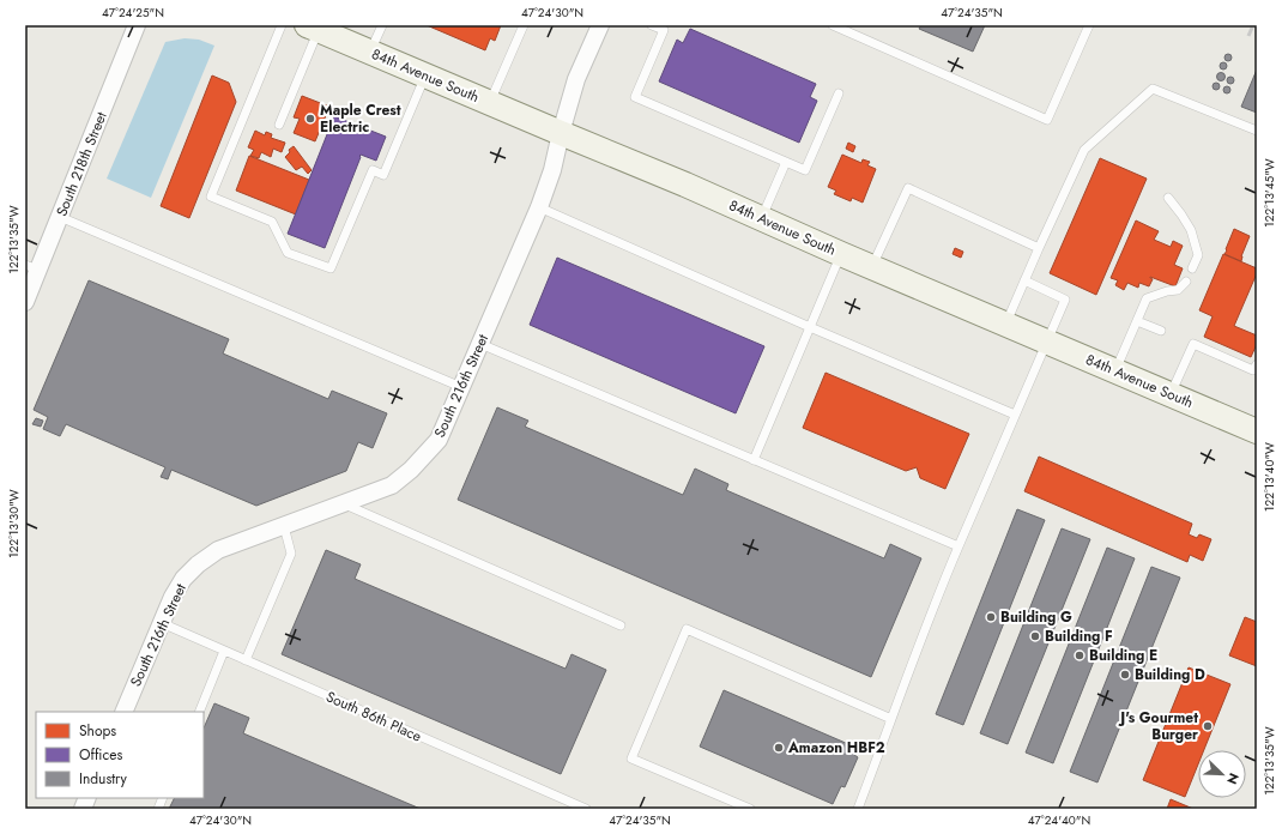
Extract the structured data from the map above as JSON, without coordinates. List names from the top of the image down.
{
  "streets": {
    "main road": ["84th Avenue South"],
    "street": ["South 218th Street", "South 216th Street"],
    "lane": ["South 86th Place"]
  },
  "crossings": [
    ["84th Avenue South", "South 216th Street"],
    ["South 216th Street", "South 86th Place"]
  ],
  "places": [
    "Maple Crest Electric",
    "Building G",
    "Building F",
    "Building E",
    "Building D",
    "J's Gourmet Burger",
    "Amazon HBF2"
  ],
  "legend": ["Shops", "Offices", "Industry"],
  "north": "bottom right",
  "coordinates": [
    "47°24'25\"N",
    "47°24'30\"N",
    "47°24'35\"N",
    "122°13'45\"W",
    "122°13'35\"W",
    "122°13'40\"W",
    "122°13'30\"W",
    "47°24'40\"N"
  ]
}
